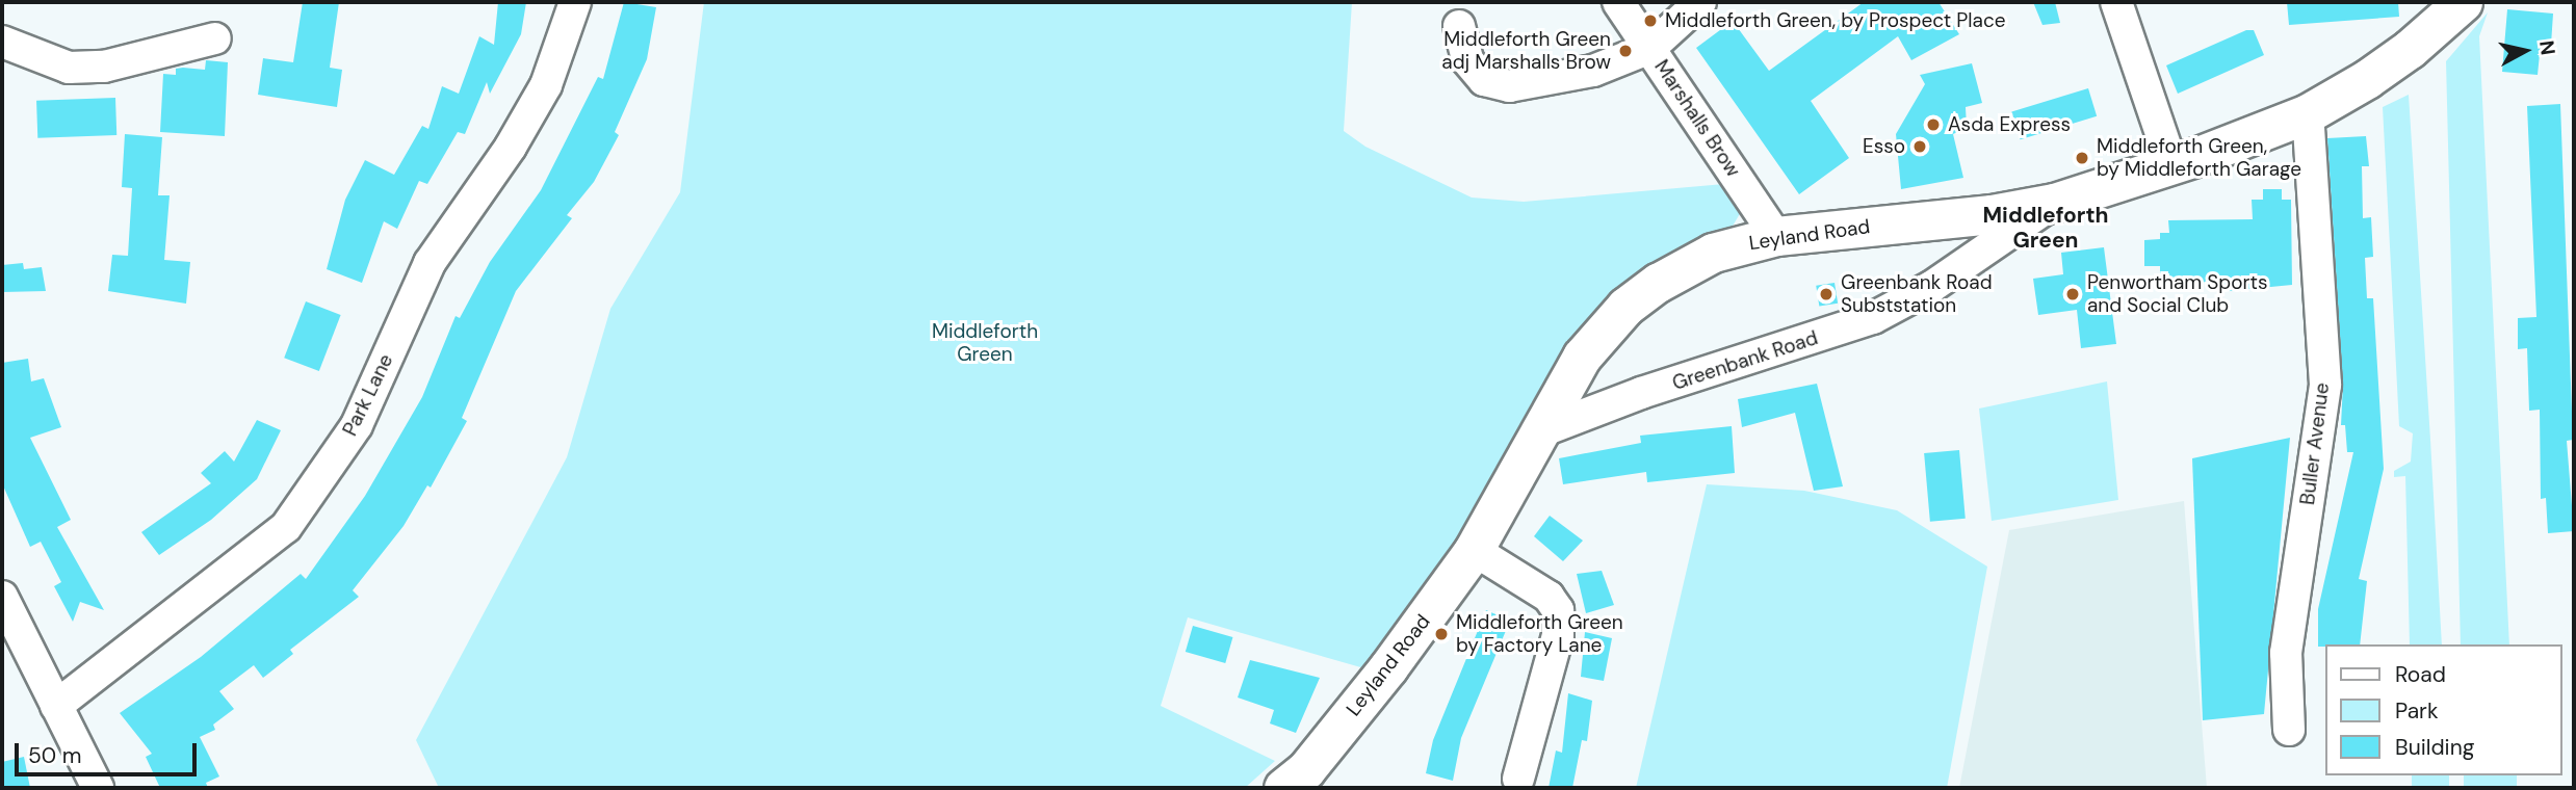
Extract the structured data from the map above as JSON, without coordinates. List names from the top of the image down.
{
  "streets": {
    "main road": ["Leyland Road"],
    "street": [
      "Marshalls Brow",
      "Greenbank Road",
      "Park Lane",
      "Buller Avenue"
    ]
  },
  "crossings": [
    ["Marshalls Brow", "Leyland Road"],
    ["Leyland Road", "Greenbank Road"],
    ["Leyland Road", "Buller Avenue"]
  ],
  "districts": ["Middleforth Green"],
  "parks": ["Middleforth Green"],
  "places": [
    "Middleforth Green, by Prospect Place",
    "Middleforth Green adj Marshalls Brow",
    "Asda Express",
    "Esso",
    "Middleforth Green, by Middleforth Garage",
    "Greenbank Road Subststation",
    "Penwortham Sports and Social Club",
    "Middleforth Green by Factory Lane"
  ],
  "legend": ["Road", "Park", "Building"],
  "scale_bar": "50 m",
  "north": "right"
}
